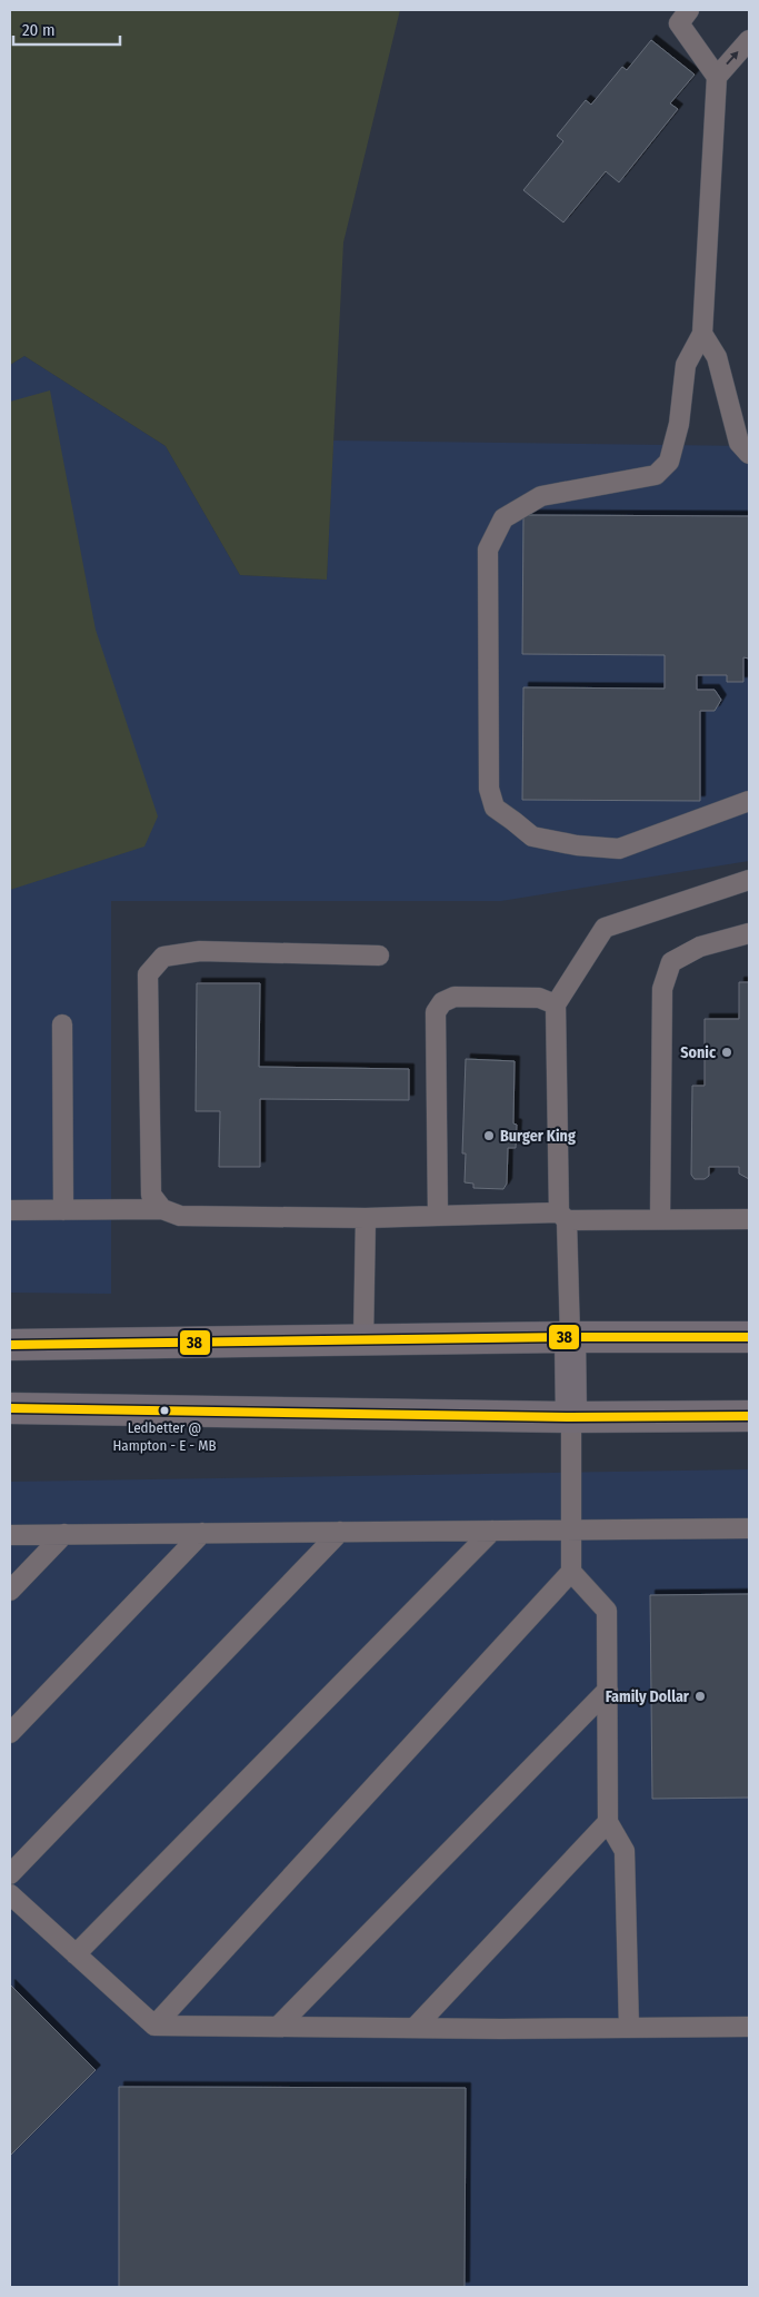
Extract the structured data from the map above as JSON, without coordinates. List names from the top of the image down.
{
  "places": [
    "Sonic",
    "Burger King",
    "Ledbetter @ Hampton - E - MB",
    "Family Dollar"
  ],
  "lines": ["transit line 38"],
  "scale_bar": "20 m"
}
